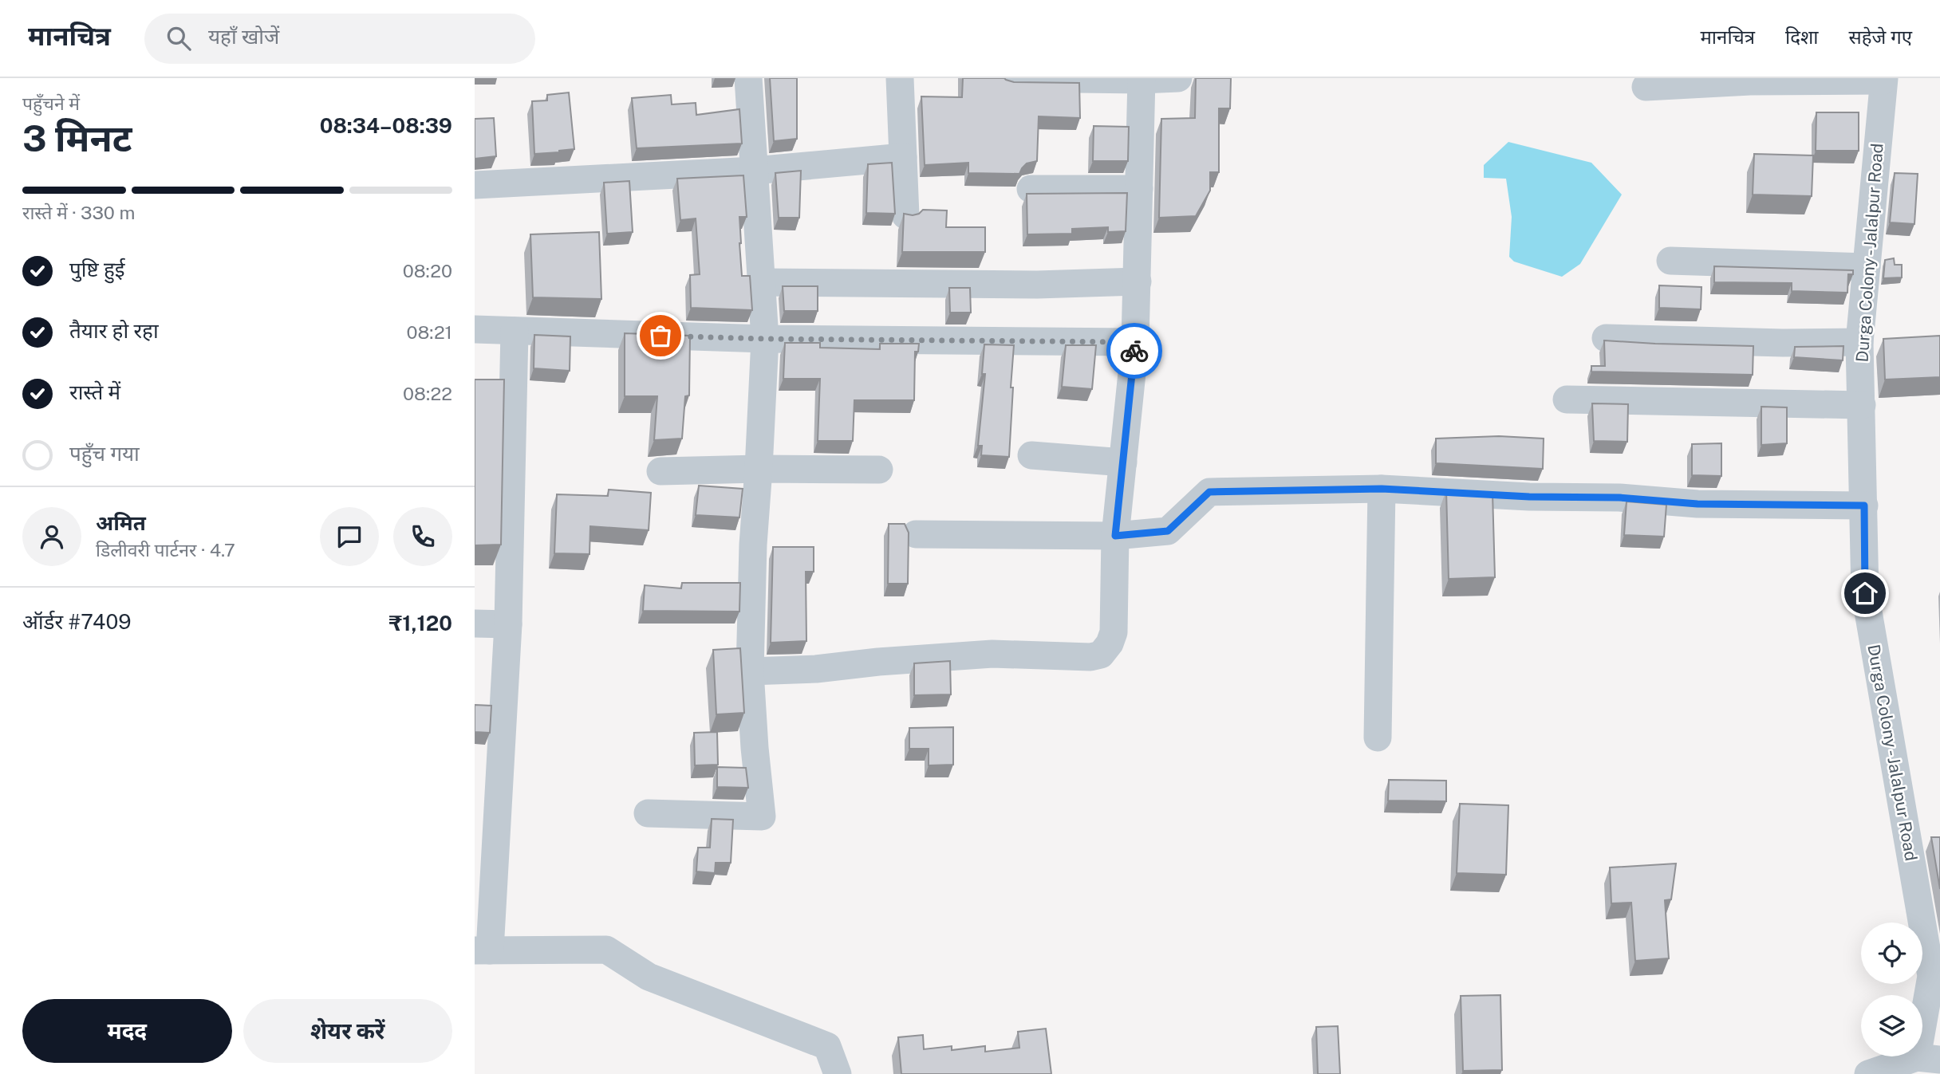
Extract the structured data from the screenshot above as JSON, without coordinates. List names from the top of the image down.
{
  "streets": {
    "street": ["Durga Colony - Jalalpur Road"]
  },
  "page": {
    "header": "मानचित्र",
    "search": "यहाँ खोजें",
    "nav": ["मानचित्र", "दिशा", "सहेजे गए"],
    "heading": ["3 मिनट", "पहुँचने में", "08:34–08:39"],
    "panel": [
      "अमित",
      "डिलीवरी पार्टनर · 4.7",
      "ऑर्डर #7409",
      "₹1,120"
    ],
    "bar": "रास्ते में · 330 m",
    "list": [
      ["पुष्टि हुई", "08:20"],
      ["तैयार हो रहा", "08:21"],
      ["रास्ते में", "08:22"],
      "पहुँच गया"
    ],
    "buttons": ["मदद", "शेयर करें"]
  }
}
